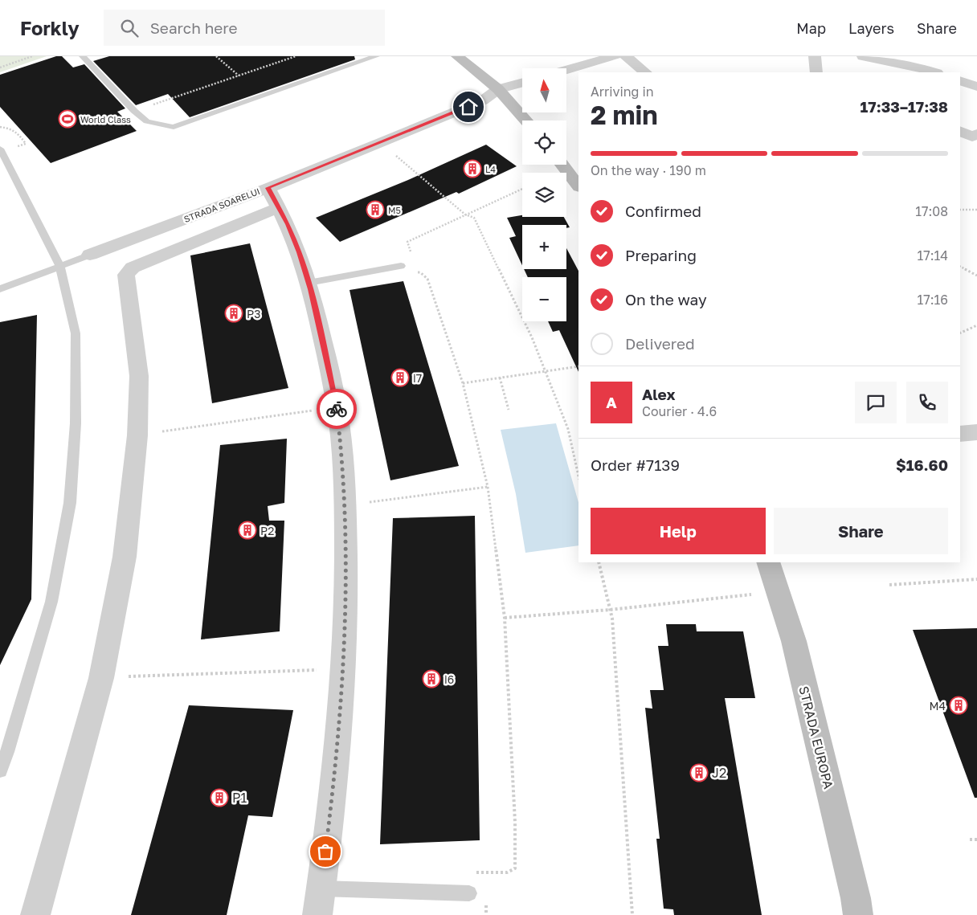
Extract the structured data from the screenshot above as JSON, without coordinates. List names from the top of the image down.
{
  "streets": {
    "street": ["STRADA SOARELUI", "STRADA EUROPA"]
  },
  "places": {
    "sports": ["World Class"],
    "building": [
      "L4",
      "M5",
      "P3",
      "i7",
      "P2",
      "i6",
      "M4",
      "J2",
      "P1"
    ]
  },
  "north": "top",
  "page": {
    "header": "Forkly",
    "search": "Search here",
    "nav": ["Map", "Layers", "Share"],
    "map_buttons": ["+", "−"],
    "heading": ["2 min", "Arriving in", "17:33–17:38"],
    "panel": [
      "Alex",
      "Courier · 4.6",
      "Order #7139",
      "$16.60"
    ],
    "bar": "On the way · 190 m",
    "list": [
      ["Confirmed", "17:08"],
      ["Preparing", "17:14"],
      ["On the way", "17:16"],
      "Delivered"
    ],
    "round": "A",
    "buttons": ["Help", "Share"]
  }
}
